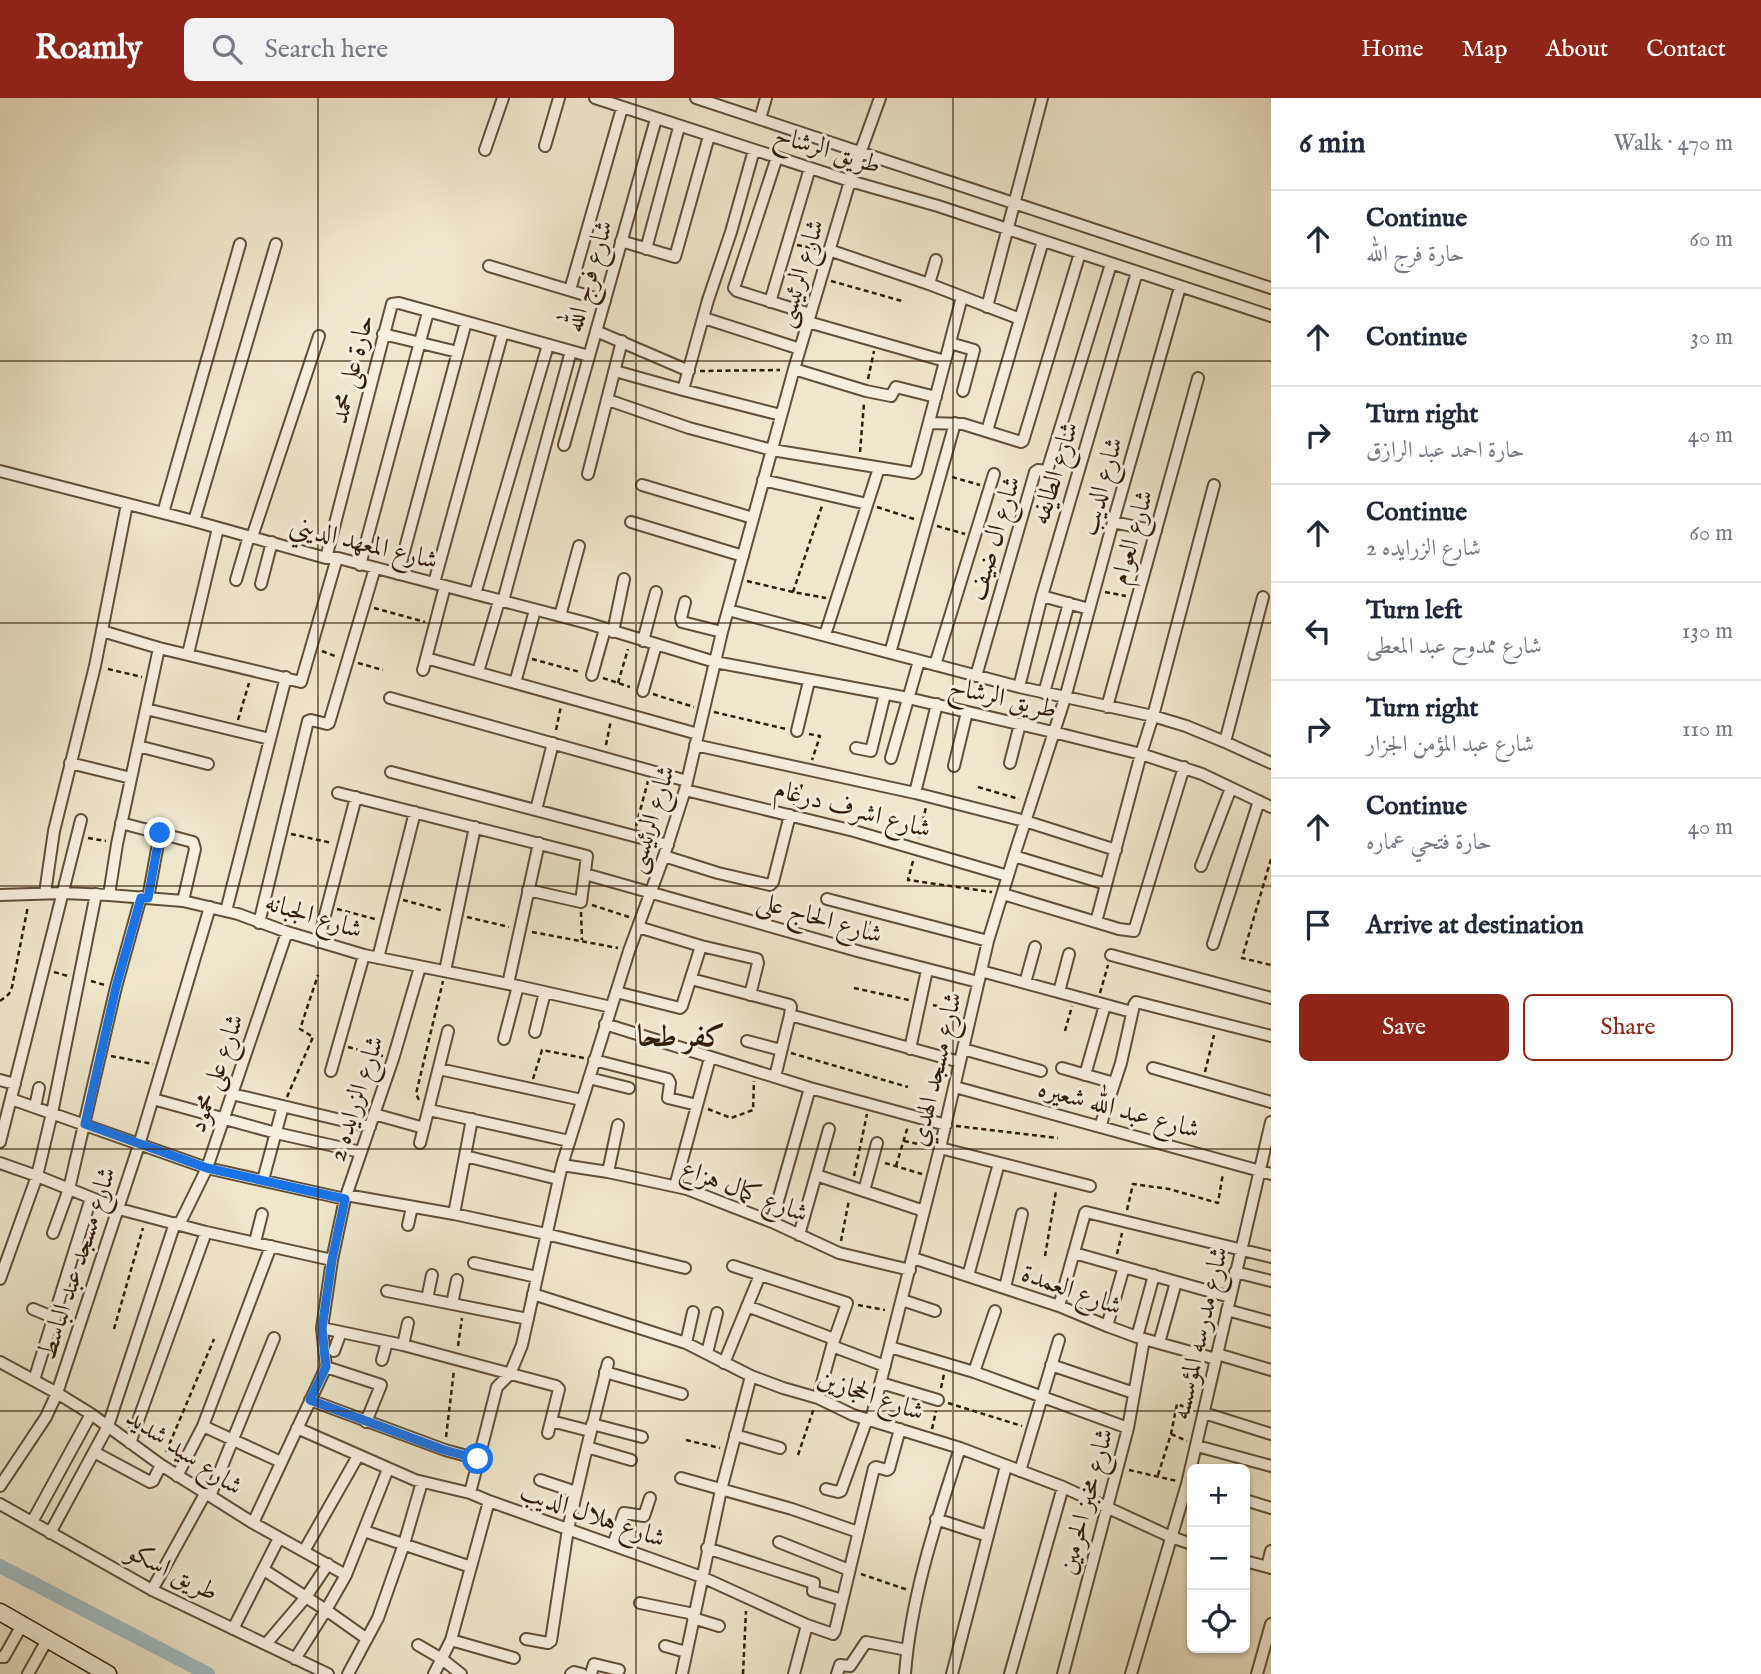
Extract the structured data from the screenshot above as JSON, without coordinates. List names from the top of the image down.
{
  "streets": {
    "street": [
      "طريق الرشاح",
      "شارع الرئيسى",
      "شارع فرج الله",
      "حارة على محمد",
      "شارع الطايفه",
      "شارع الديب",
      "شارع العوام",
      "شارع ال ضيف",
      "شارع المعهد الديني",
      "شارع اشرف درغام",
      "شارع الجبانه",
      "شارع الحاج على",
      "شارع مسجد الهدي",
      "شارع على محمود",
      "شارع الزرايده 2",
      "شارع عبد الله شعيره",
      "شارع كمال هزاع",
      "شارع مسجد عبد الباسط",
      "شارع العمدة",
      "شارع مدرسه المؤسسه",
      "شارع الحجازين",
      "شارع سيد شديد",
      "شارع مخبز الحرمين",
      "شارع هلال الديب",
      "طريق اسكو"
    ]
  },
  "crossings": [
    ["طريق الرشاح", "شارع الرئيسى"],
    ["طريق الرشاح", "شارع فرج الله"],
    ["طريق الرشاح", "شارع الطايفه"],
    ["طريق الرشاح", "شارع الديب"],
    ["طريق الرشاح", "شارع العوام"],
    ["طريق الرشاح", "شارع ال ضيف"],
    ["طريق الرشاح", "شارع المعهد الديني"],
    ["طريق الرشاح", "شارع مسجد الهدي"],
    ["شارع الرئيسى", "شارع المعهد الديني"],
    ["شارع الرئيسى", "شارع اشرف درغام"],
    ["شارع الرئيسى", "شارع الجبانه"],
    ["شارع الرئيسى", "شارع الحاج على"],
    ["شارع الرئيسى", "شارع كمال هزاع"],
    ["شارع الرئيسى", "شارع الحجازين"],
    ["شارع الرئيسى", "شارع هلال الديب"],
    ["شارع فرج الله", "حارة على محمد"],
    ["حارة على محمد", "شارع المعهد الديني"],
    ["شارع الديب", "شارع مسجد الهدي"],
    ["شارع اشرف درغام", "شارع مسجد الهدي"],
    ["شارع الجبانه", "شارع على محمود"],
    ["شارع الجبانه", "شارع الزرايده 2"],
    ["شارع الجبانه", "شارع مسجد عبد الباسط"],
    ["شارع الحاج على", "شارع مسجد الهدي"],
    ["شارع مسجد الهدي", "شارع عبد الله شعيره"],
    ["شارع مسجد الهدي", "شارع كمال هزاع"],
    ["شارع مسجد الهدي", "شارع العمدة"],
    ["شارع مسجد الهدي", "شارع الحجازين"],
    ["شارع على محمود", "شارع سيد شديد"],
    ["شارع على محمود", "طريق اسكو"],
    ["شارع عبد الله شعيره", "شارع مدرسه المؤسسه"],
    ["شارع مسجد عبد الباسط", "شارع سيد شديد"],
    ["شارع العمدة", "شارع مدرسه المؤسسه"],
    ["شارع العمدة", "شارع مخبز الحرمين"],
    ["شارع مدرسه المؤسسه", "شارع الحجازين"],
    ["شارع الحجازين", "شارع مخبز الحرمين"]
  ],
  "districts": ["كفر طحا"],
  "page": {
    "header": "Roamly",
    "search": "Search here",
    "nav": [
      "Home",
      "Map",
      "About",
      "Contact"
    ],
    "heading": ["6 min", "Walk · 470 m"],
    "list": [
      ["Continue", "حارة فرج الله", "60 m"],
      ["Continue", "30 m"],
      ["Turn right", "حارة احمد عبد الرازق", "40 m"],
      ["Continue", "شارع الزرايده 2", "60 m"],
      ["Turn left", "شارع ممدوح عبد المعطى", "130 m"],
      ["Turn right", "شارع عبد المؤمن الجزار", "110 m"],
      ["Continue", "حارة فتحي عماره", "40 m"],
      "Arrive at destination"
    ],
    "buttons": ["Save", "Share"],
    "map_buttons": ["+", "−"]
  }
}
